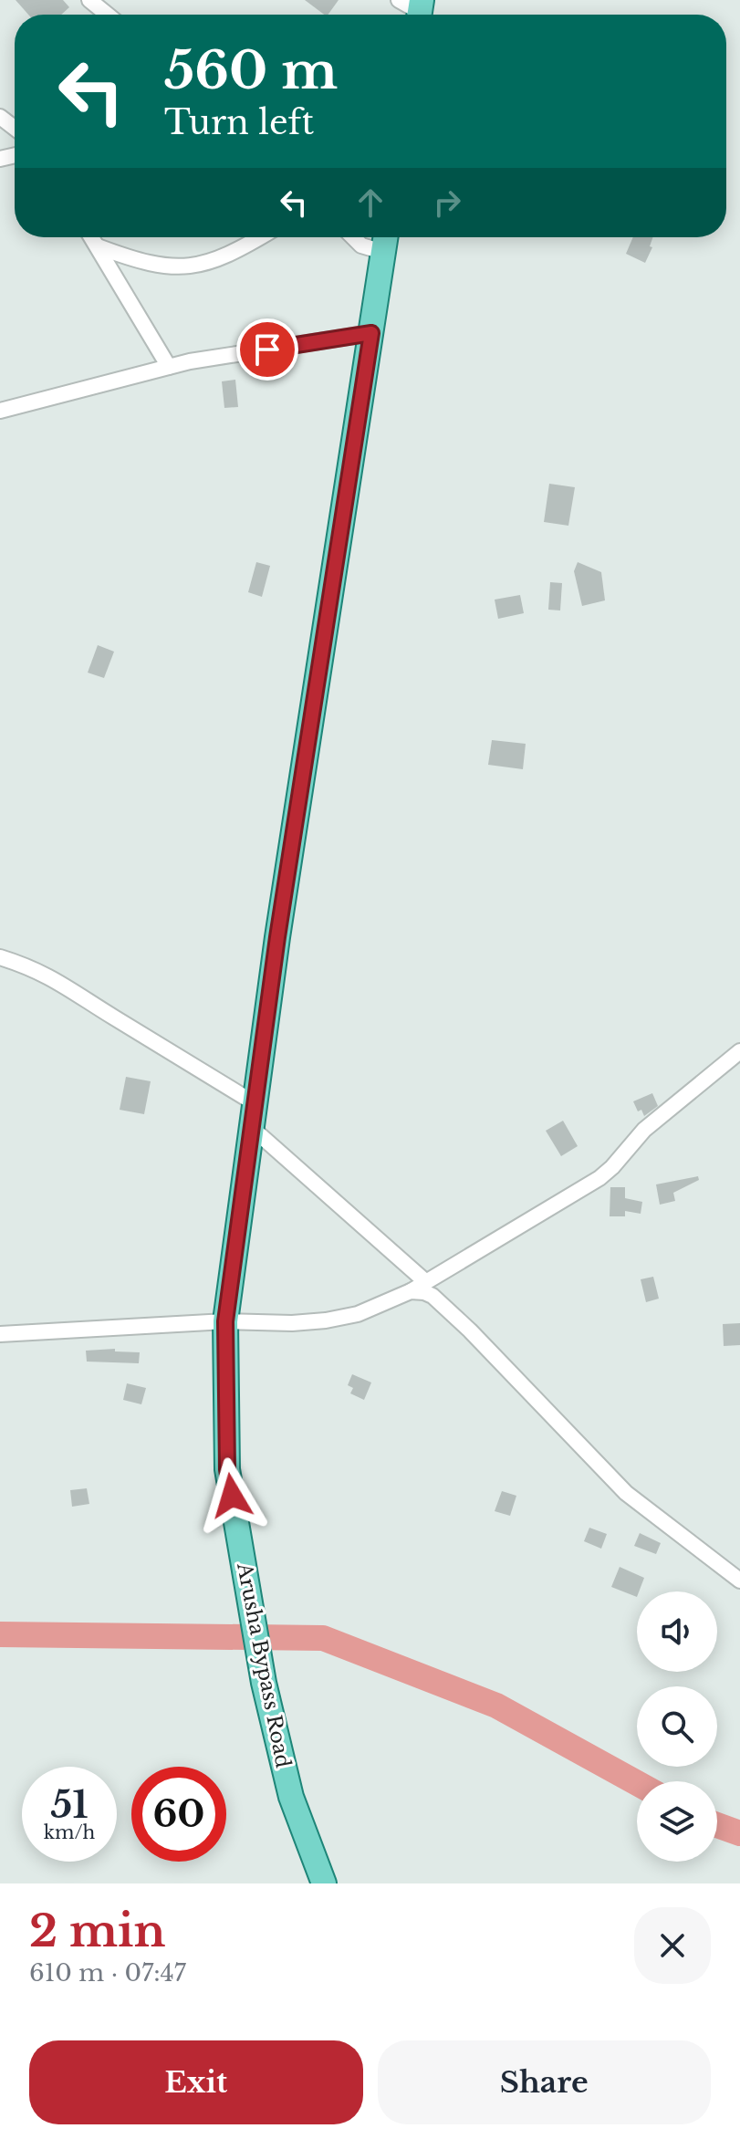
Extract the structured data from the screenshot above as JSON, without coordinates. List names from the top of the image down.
{
  "streets": {
    "main road": ["Arusha Bypass Road"]
  },
  "page": {
    "turn": ["560 m", "Turn left"],
    "speed": "51 km/h",
    "limit": "60",
    "heading": ["2 min", "610 m · 07:47"],
    "buttons": ["Exit", "Share"]
  }
}
